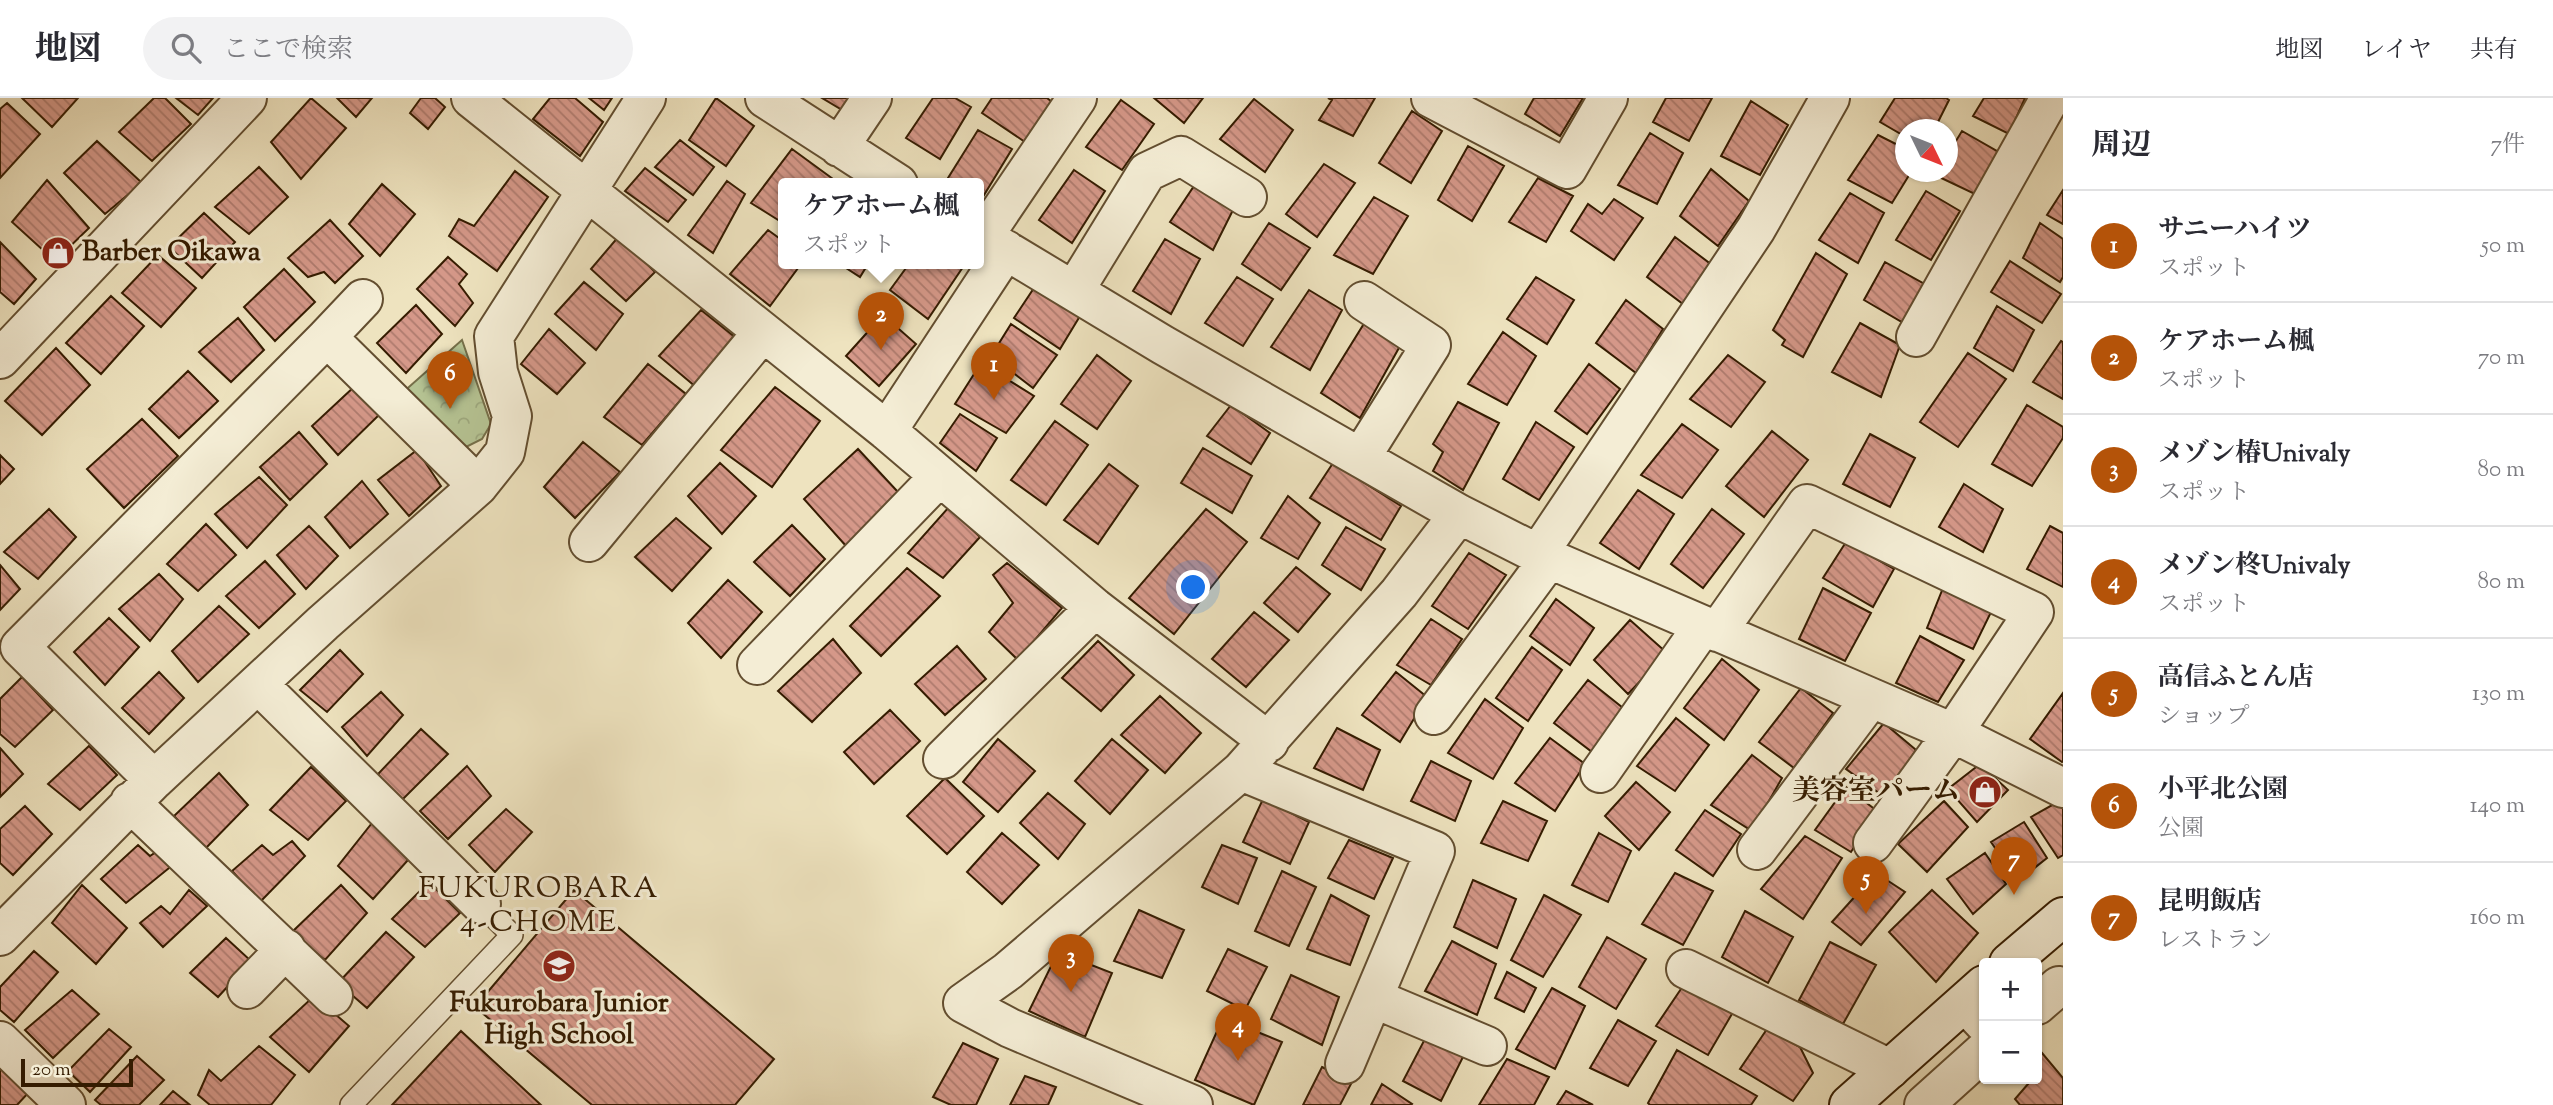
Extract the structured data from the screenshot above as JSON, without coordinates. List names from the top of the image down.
{
  "districts": ["FUKUROBARA 4-CHOME"],
  "places": {
    "shop": ["Barber Oikawa", "美容室パーム"],
    "school or university": ["Fukurobara Junior High School"]
  },
  "scale_bar": "20 m",
  "north": "bottom right",
  "page": {
    "header": "地図",
    "search": "ここで検索",
    "nav": ["地図", "レイヤ", "共有"],
    "heading": ["周辺", "7件"],
    "popup": ["ケアホーム楓", "スポット"],
    "list": [
      {
        "mark": "1",
        "name": "サニーハイツ",
        "note": "スポット",
        "value": "50 m"
      },
      {
        "mark": "2",
        "name": "ケアホーム楓",
        "note": "スポット",
        "value": "70 m"
      },
      {
        "mark": "3",
        "name": "メゾン椿Univaly",
        "note": "スポット",
        "value": "80 m"
      },
      {
        "mark": "4",
        "name": "メゾン柊Univaly",
        "note": "スポット",
        "value": "80 m"
      },
      {
        "mark": "5",
        "name": "高信ふとん店",
        "note": "ショップ",
        "value": "130 m"
      },
      {
        "mark": "6",
        "name": "小平北公園",
        "note": "公園",
        "value": "140 m"
      },
      {
        "mark": "7",
        "name": "昆明飯店",
        "note": "レストラン",
        "value": "160 m"
      }
    ],
    "pins": [
      "2",
      "1",
      "6",
      "7",
      "5",
      "3",
      "4"
    ],
    "map_buttons": ["+", "−"],
    "scale": "20 m"
  }
}
